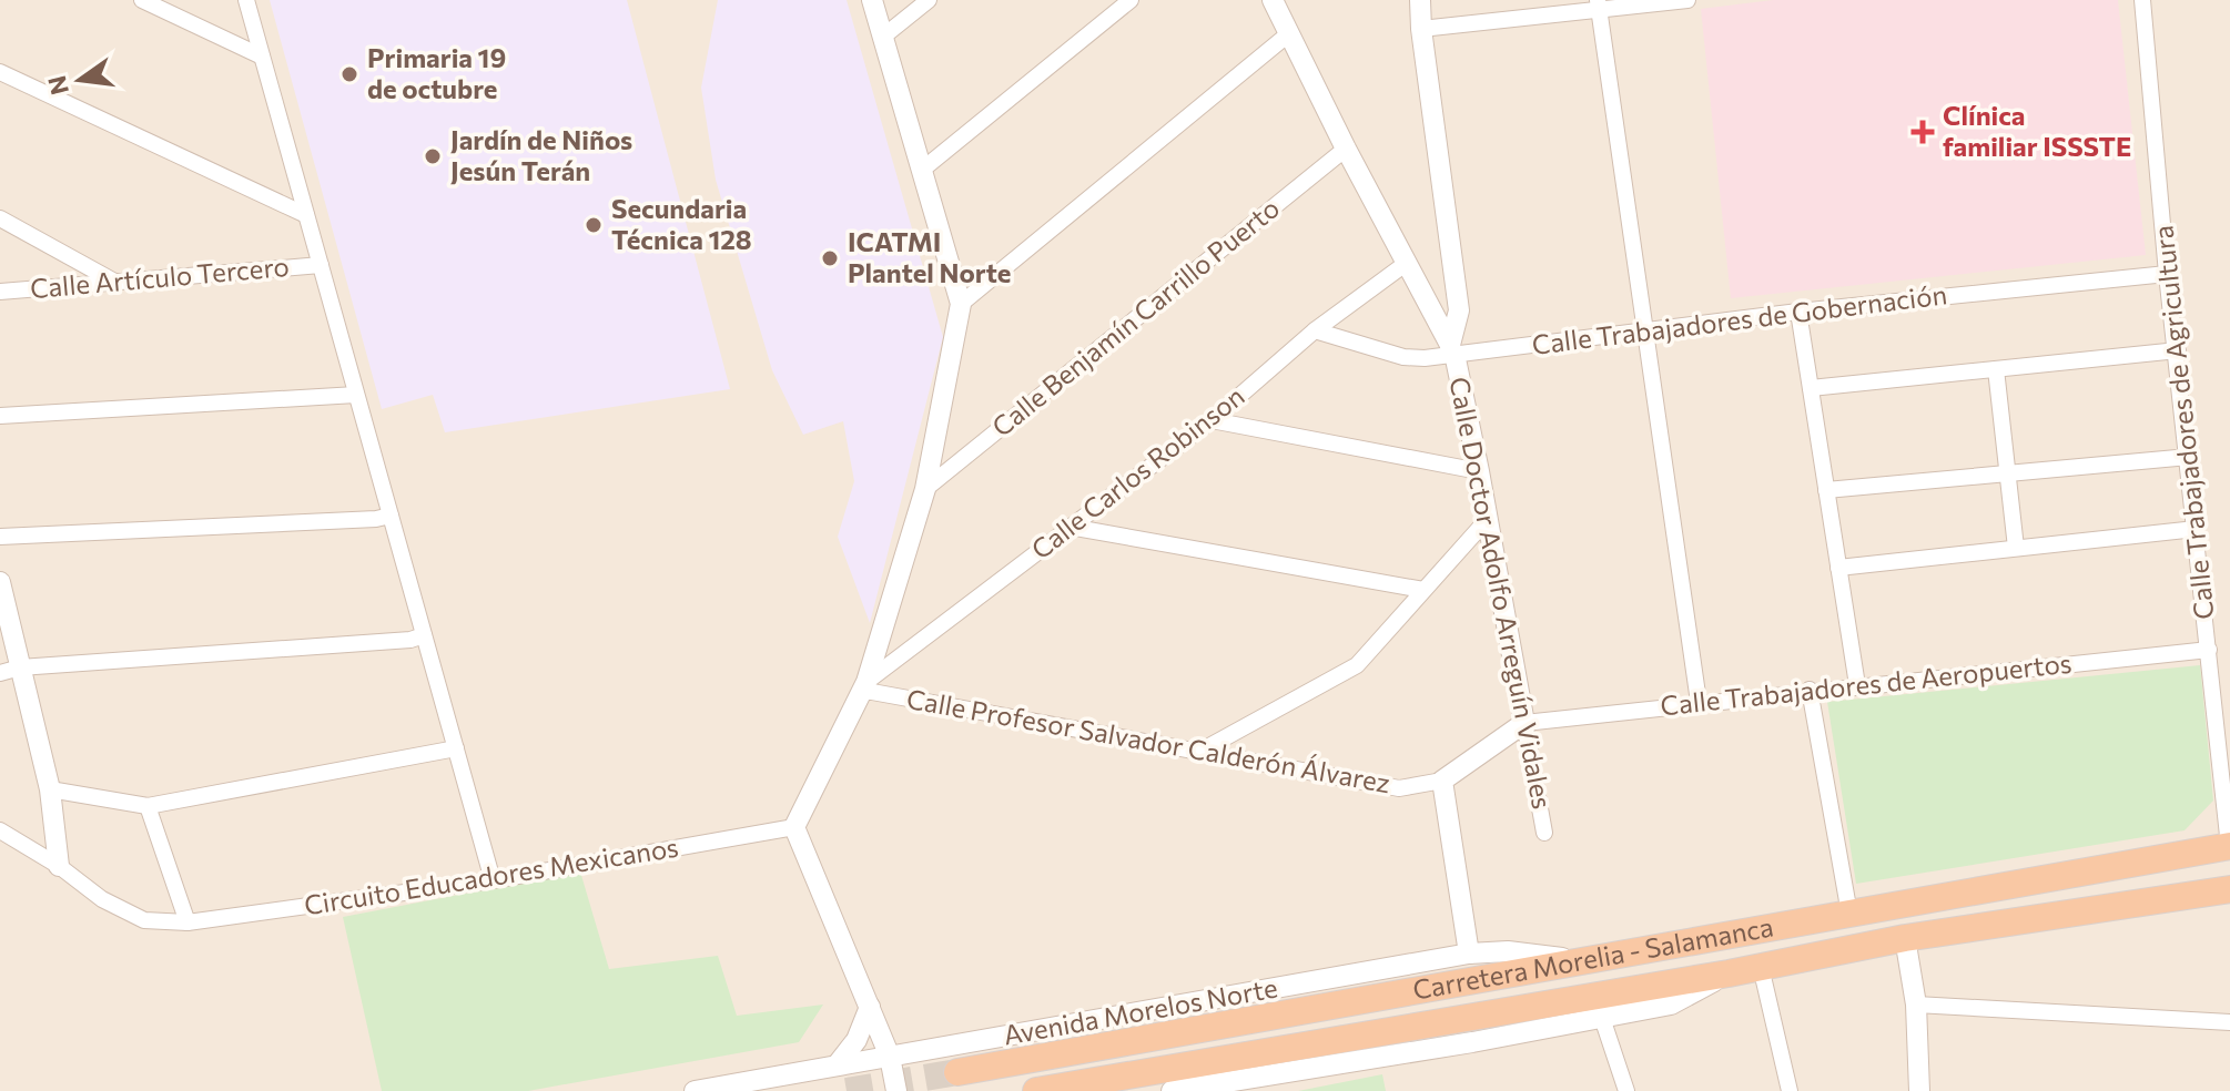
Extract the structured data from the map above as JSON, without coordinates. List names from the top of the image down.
{
  "streets": {
    "highway": ["Carretera Morelia - Salamanca"],
    "street": [
      "Calle Artículo Tercero",
      "Calle Benjamín Carrillo Puerto",
      "Calle Trabajadores de Gobernación",
      "Calle Trabajadores de Agricultura",
      "Calle Carlos Robinson",
      "Calle Doctor Adolfo Arreguín Vidales",
      "Calle Trabajadores de Aeropuertos",
      "Calle Profesor Salvador Calderón Álvarez",
      "Circuito Educadores Mexicanos",
      "Avenida Morelos Norte"
    ]
  },
  "crossings": [
    ["Calle Trabajadores de Gobernación", "Calle Trabajadores de Agricultura"],
    ["Calle Trabajadores de Gobernación", "Calle Carlos Robinson"],
    ["Calle Trabajadores de Gobernación", "Calle Doctor Adolfo Arreguín Vidales"],
    ["Calle Trabajadores de Agricultura", "Calle Trabajadores de Aeropuertos"],
    ["Calle Trabajadores de Agricultura", "Carretera Morelia - Salamanca"],
    ["Calle Carlos Robinson", "Calle Profesor Salvador Calderón Álvarez"],
    ["Calle Doctor Adolfo Arreguín Vidales", "Calle Trabajadores de Aeropuertos"],
    ["Calle Doctor Adolfo Arreguín Vidales", "Calle Profesor Salvador Calderón Álvarez"],
    ["Calle Trabajadores de Aeropuertos", "Calle Profesor Salvador Calderón Álvarez"],
    ["Carretera Morelia - Salamanca", "Avenida Morelos Norte"]
  ],
  "places": {
    "other": [
      "Primaria 19 de octubre",
      "Jardín de Niños Jesún Terán",
      "Secundaria Técnica 128",
      "ICATMI Plantel Norte"
    ],
    "health": ["Clínica familiar ISSSTE"]
  },
  "north": "left"
}
